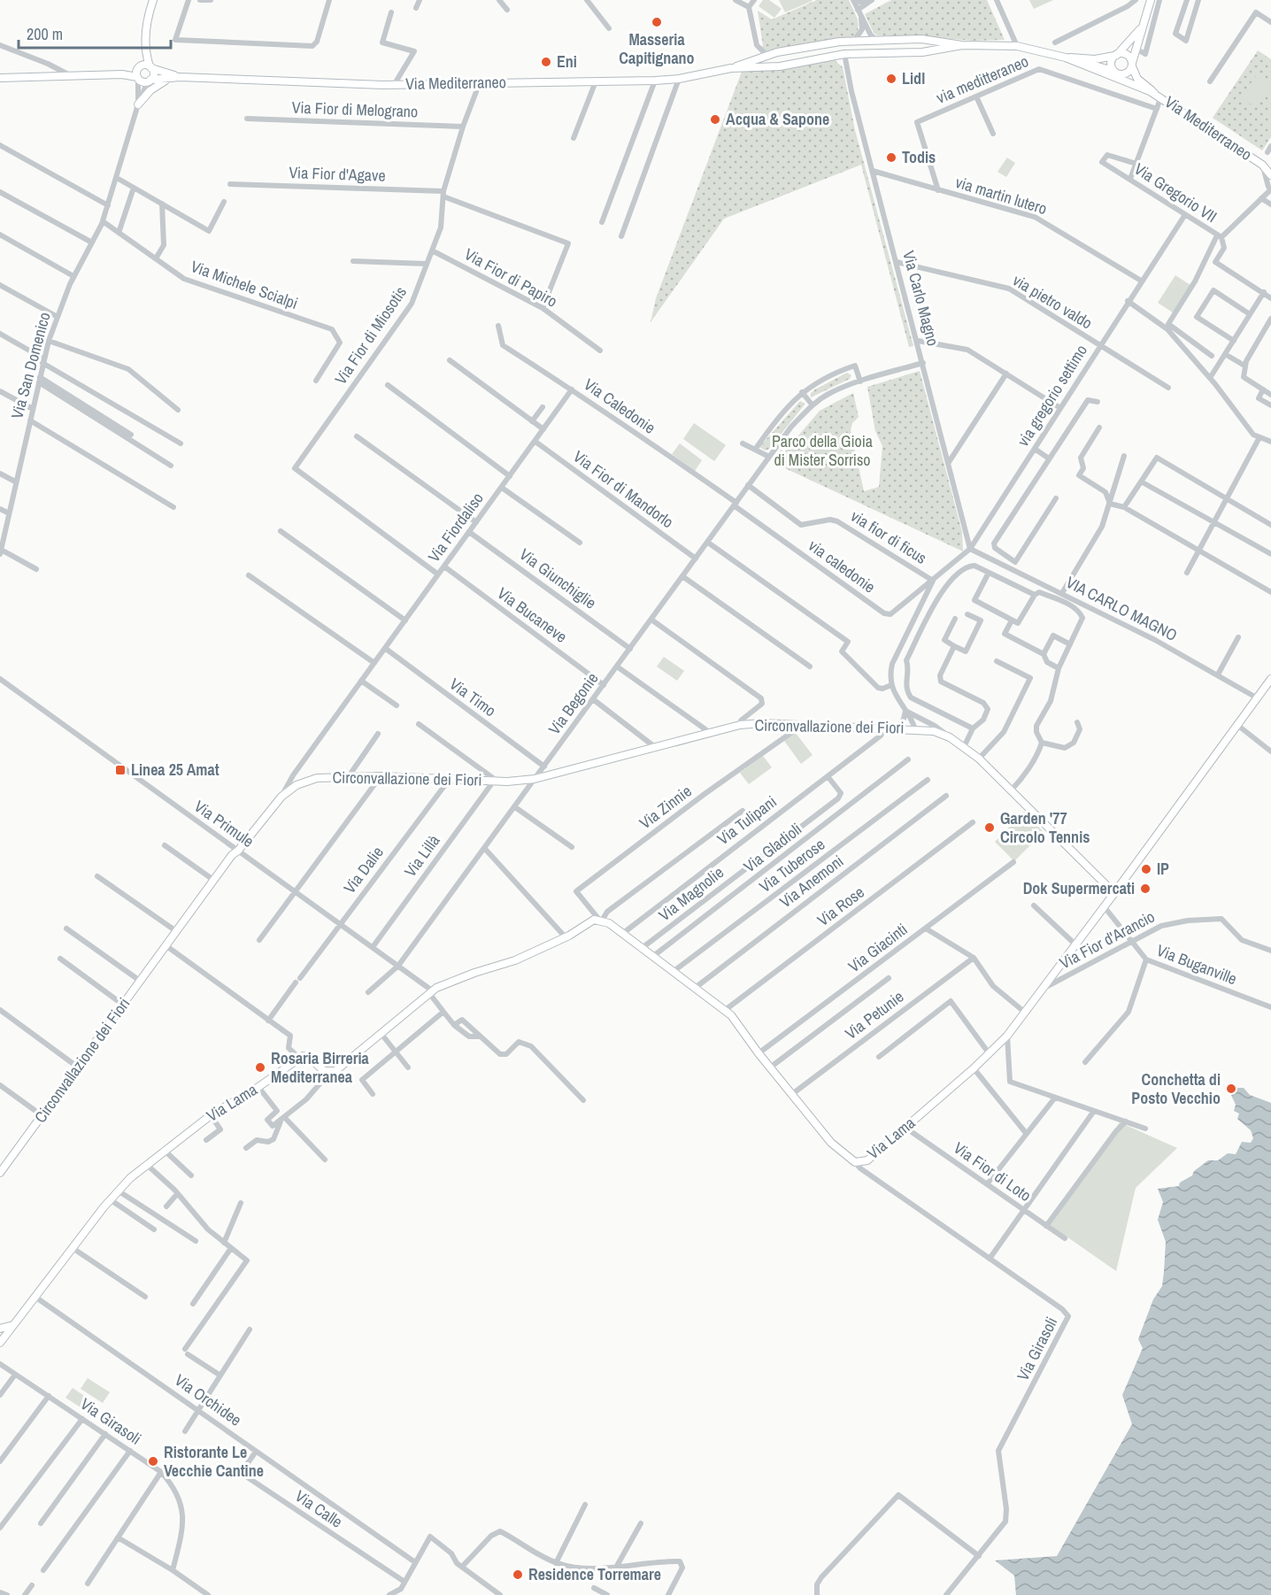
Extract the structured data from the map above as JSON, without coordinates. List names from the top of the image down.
{
  "streets": {
    "street": [
      "via meditteraneo",
      "Via Mediterraneo",
      "Via Fior di Melograno",
      "Via Fior d'Agave",
      "Via Gregorio VII",
      "via martin lutero",
      "Via Fior di Papiro",
      "Via Michele Scialpi",
      "Via Carlo Magno",
      "via pietro valdo",
      "Via Fior di Miosotis",
      "Via San Domenico",
      "via gregorio settimo",
      "Via Caledonie",
      "Via Fior di Mandorlo",
      "Via Fiordaliso",
      "via fior di ficus",
      "via caledonie",
      "Via Giunchiglie",
      "VIA CARLO MAGNO",
      "Via Bucaneve",
      "Via Timo",
      "Via Begonie",
      "Circonvallazione dei Fiori",
      "Via Zinnie",
      "Via Tulipani",
      "Via Primule",
      "Via Gladioli",
      "Via Lillà",
      "Via Tuberose",
      "Via Dalie",
      "Via Anemoni",
      "Via Magnolie",
      "Via Rose",
      "Via Fior d'Arancio",
      "Via Giacinti",
      "Via Buganville",
      "Via Petunie",
      "Via Lama",
      "Via Fior di Loto",
      "Via Girasoli",
      "Via Orchidee",
      "Via Calle"
    ]
  },
  "crossings": [
    ["via meditteraneo", "via martin lutero"],
    ["Via Mediterraneo", "Via Gregorio VII"],
    ["Via Mediterraneo", "Via Fior di Miosotis"],
    ["Via Fior di Melograno", "Via Fior di Miosotis"],
    ["Via Fior d'Agave", "Via Fior di Papiro"],
    ["Via Fior d'Agave", "Via Fior di Miosotis"],
    ["Via Gregorio VII", "via gregorio settimo"],
    ["via martin lutero", "Via Carlo Magno"],
    ["via martin lutero", "via gregorio settimo"],
    ["Via Fior di Papiro", "Via Fior di Miosotis"],
    ["Via Michele Scialpi", "Via San Domenico"],
    ["Via Carlo Magno", "via pietro valdo"],
    ["Via Carlo Magno", "via gregorio settimo"],
    ["Via Carlo Magno", "VIA CARLO MAGNO"],
    ["Via Carlo Magno", "Via Begonie"],
    ["via pietro valdo", "via gregorio settimo"],
    ["Via Fior di Miosotis", "Via Fiordaliso"],
    ["via gregorio settimo", "via fior di ficus"],
    ["via gregorio settimo", "via caledonie"],
    ["via gregorio settimo", "VIA CARLO MAGNO"],
    ["Via Caledonie", "Via Fiordaliso"],
    ["Via Caledonie", "via caledonie"],
    ["Via Caledonie", "Via Begonie"],
    ["Via Fior di Mandorlo", "Via Fiordaliso"],
    ["Via Fior di Mandorlo", "Via Begonie"],
    ["Via Fiordaliso", "Via Giunchiglie"],
    ["Via Fiordaliso", "Via Bucaneve"],
    ["Via Fiordaliso", "Via Timo"],
    ["Via Fiordaliso", "Circonvallazione dei Fiori"],
    ["via fior di ficus", "via caledonie"],
    ["via fior di ficus", "Via Begonie"],
    ["via caledonie", "Via Begonie"],
    ["Via Giunchiglie", "Via Begonie"],
    ["Via Bucaneve", "Via Begonie"],
    ["Via Timo", "Via Begonie"],
    ["Via Begonie", "Circonvallazione dei Fiori"],
    ["Via Begonie", "Via Primule"],
    ["Circonvallazione dei Fiori", "Via Zinnie"],
    ["Circonvallazione dei Fiori", "Via Tulipani"],
    ["Circonvallazione dei Fiori", "Via Primule"],
    ["Circonvallazione dei Fiori", "Via Lillà"],
    ["Circonvallazione dei Fiori", "Via Dalie"],
    ["Circonvallazione dei Fiori", "Via Lama"],
    ["Via Zinnie", "Via Lama"],
    ["Via Tulipani", "Via Magnolie"],
    ["Via Tulipani", "Via Lama"],
    ["Via Primule", "Via Lillà"],
    ["Via Primule", "Via Dalie"],
    ["Via Gladioli", "Via Lama"],
    ["Via Tuberose", "Via Lama"],
    ["Via Anemoni", "Via Lama"],
    ["Via Magnolie", "Via Lama"],
    ["Via Rose", "Via Lama"],
    ["Via Fior d'Arancio", "Via Buganville"],
    ["Via Fior d'Arancio", "Via Lama"],
    ["Via Giacinti", "Via Lama"],
    ["Via Buganville", "Via Lama"],
    ["Via Petunie", "Via Lama"],
    ["Via Lama", "Via Fior di Loto"],
    ["Via Lama", "Via Girasoli"],
    ["Via Lama", "Via Orchidee"],
    ["Via Orchidee", "Via Calle"]
  ],
  "parks": ["Parco della Gioia di Mister Sorriso"],
  "places": {
    "other": [
      "Masseria Capitignano",
      "Eni",
      "Lidl",
      "Acqua & Sapone",
      "Todis",
      "Garden '77 Circolo Tennis",
      "IP",
      "Dok Supermercati",
      "Rosaria Birreria Mediterranea",
      "Conchetta di Posto Vecchio",
      "Ristorante Le Vecchie Cantine",
      "Residence Torremare"
    ],
    "transit": ["Linea 25 Amat"]
  },
  "scale_bar": "200 m"
}
